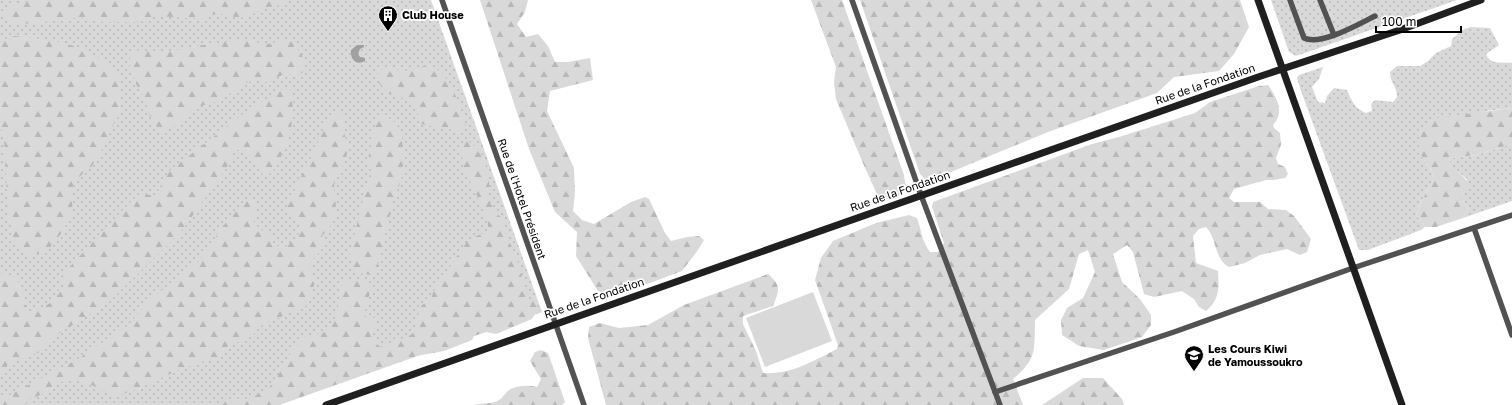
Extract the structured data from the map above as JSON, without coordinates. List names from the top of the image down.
{
  "streets": {
    "street": ["Rue de la Fondation", "Rue de l'Hotel Président"]
  },
  "crossings": [
    ["Rue de la Fondation", "Rue de l'Hotel Président"]
  ],
  "places": {
    "building": ["Club House"],
    "school or university": ["Les Cours Kiwi de Yamoussoukro"]
  },
  "scale_bar": "100 m"
}
